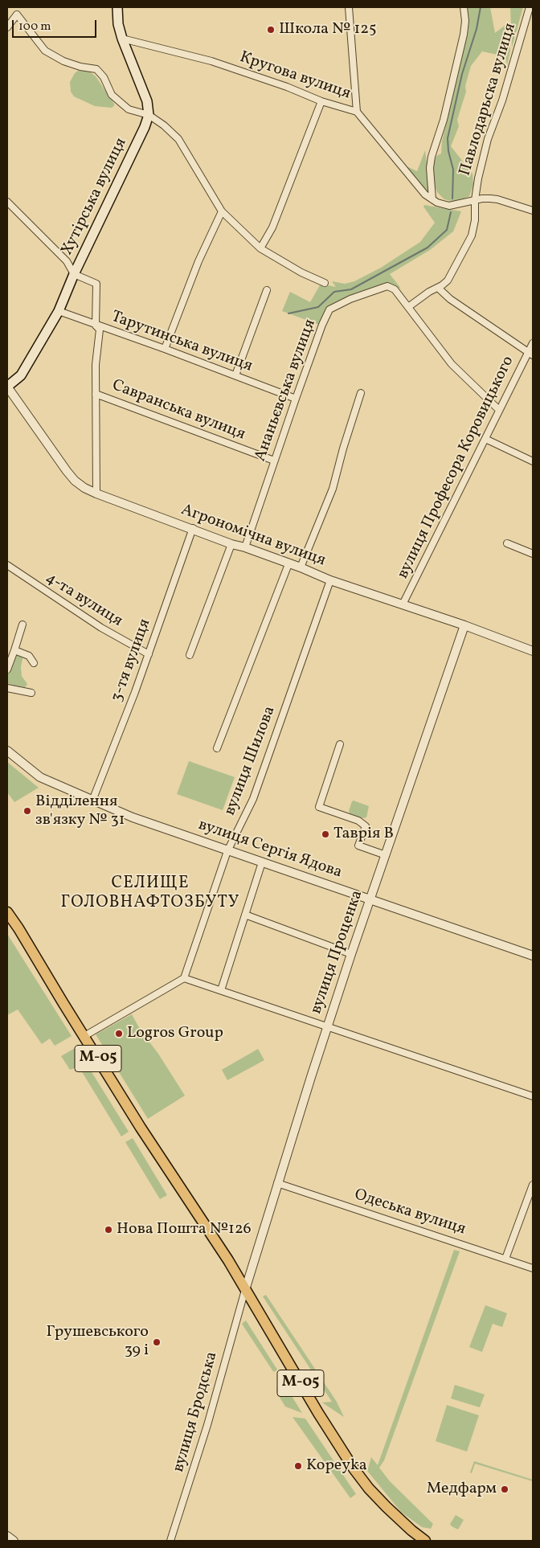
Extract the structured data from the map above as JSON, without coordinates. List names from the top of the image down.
{
  "streets": {
    "main road": ["Хутірська вулиця", "М-05"],
    "street": [
      "Кругова вулиця",
      "Павлодарьска вулиця",
      "Тарутинська вулиця",
      "Ананьєвська вулиця",
      "Савранська вулиця",
      "вулиця Професора Коровицького",
      "Агрономічна вулиця",
      "4-та вулиця",
      "3-тя вулиця",
      "вулиця Шилова",
      "вулиця Сергія Ядова",
      "вулиця Проценка",
      "Одеська вулиця",
      "вулиця Бродська"
    ]
  },
  "crossings": [
    ["Павлодарьска вулиця", "Ананьєвська вулиця"],
    ["Хутірська вулиця", "Тарутинська вулиця"],
    ["Хутірська вулиця", "Савранська вулиця"],
    ["Хутірська вулиця", "Агрономічна вулиця"],
    ["Тарутинська вулиця", "Ананьєвська вулиця"],
    ["Тарутинська вулиця", "Савранська вулиця"],
    ["Ананьєвська вулиця", "Савранська вулиця"],
    ["Ананьєвська вулиця", "Агрономічна вулиця"],
    ["Савранська вулиця", "Агрономічна вулиця"],
    ["вулиця Професора Коровицького", "Агрономічна вулиця"],
    ["Агрономічна вулиця", "3-тя вулиця"],
    ["Агрономічна вулиця", "вулиця Шилова"],
    ["Агрономічна вулиця", "вулиця Проценка"],
    ["4-та вулиця", "3-тя вулиця"],
    ["3-тя вулиця", "вулиця Сергія Ядова"],
    ["вулиця Шилова", "вулиця Сергія Ядова"],
    ["вулиця Сергія Ядова", "вулиця Проценка"],
    ["вулиця Проценка", "М-05"],
    ["вулиця Проценка", "Одеська вулиця"],
    ["вулиця Проценка", "вулиця Бродська"],
    ["М-05", "вулиця Бродська"]
  ],
  "districts": ["СЕЛИЩЕ ГОЛОВНАФТОЗБУТУ"],
  "places": [
    "Школа № 125",
    "Відділення зв'язку № 31",
    "Таврія В",
    "Logros Group",
    "Нова Пошта №126",
    "Грушевського 39 і",
    "Kopeyka",
    "Медфарм"
  ],
  "scale_bar": "100 m"
}
